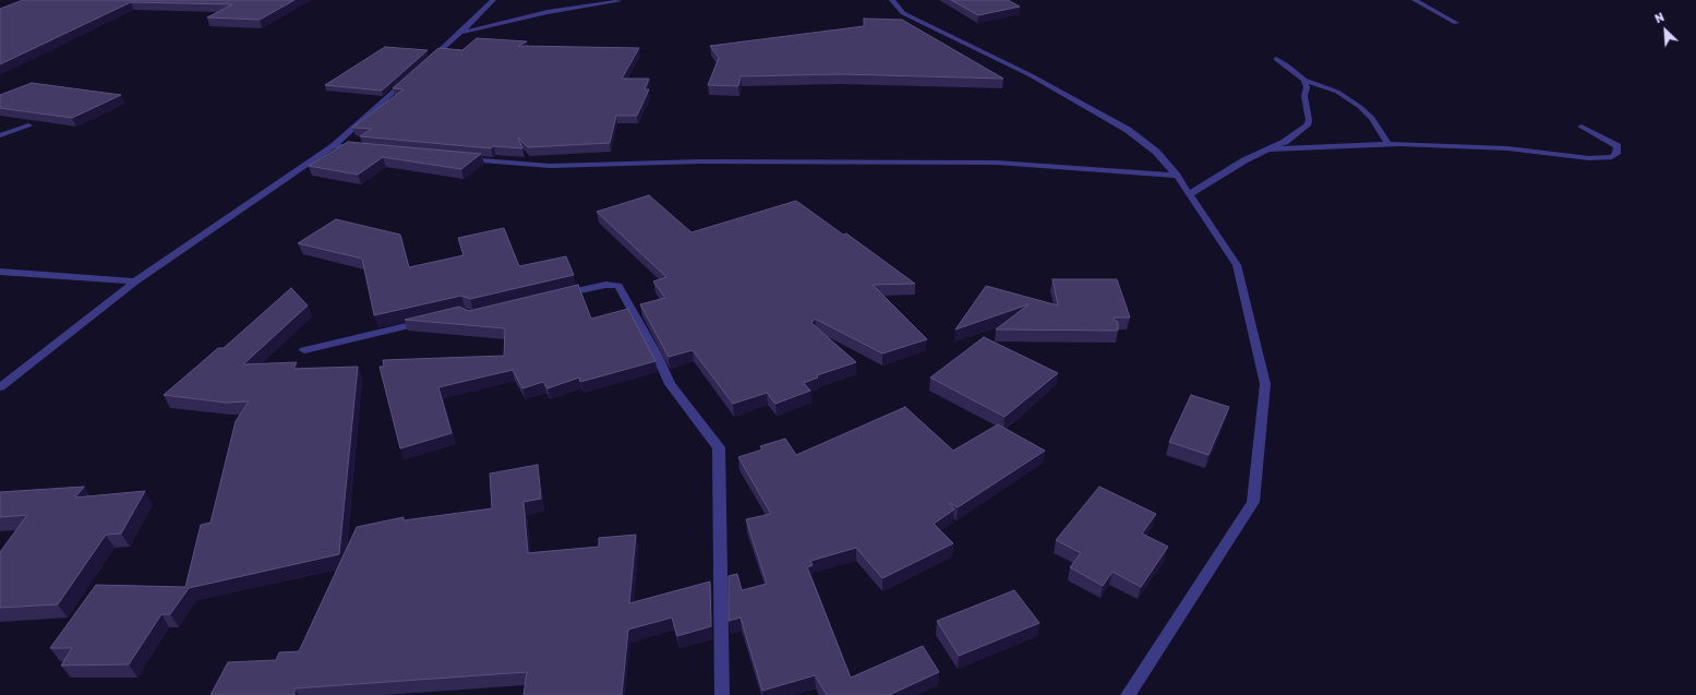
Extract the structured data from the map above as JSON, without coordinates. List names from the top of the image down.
{
  "north": "top left"
}
